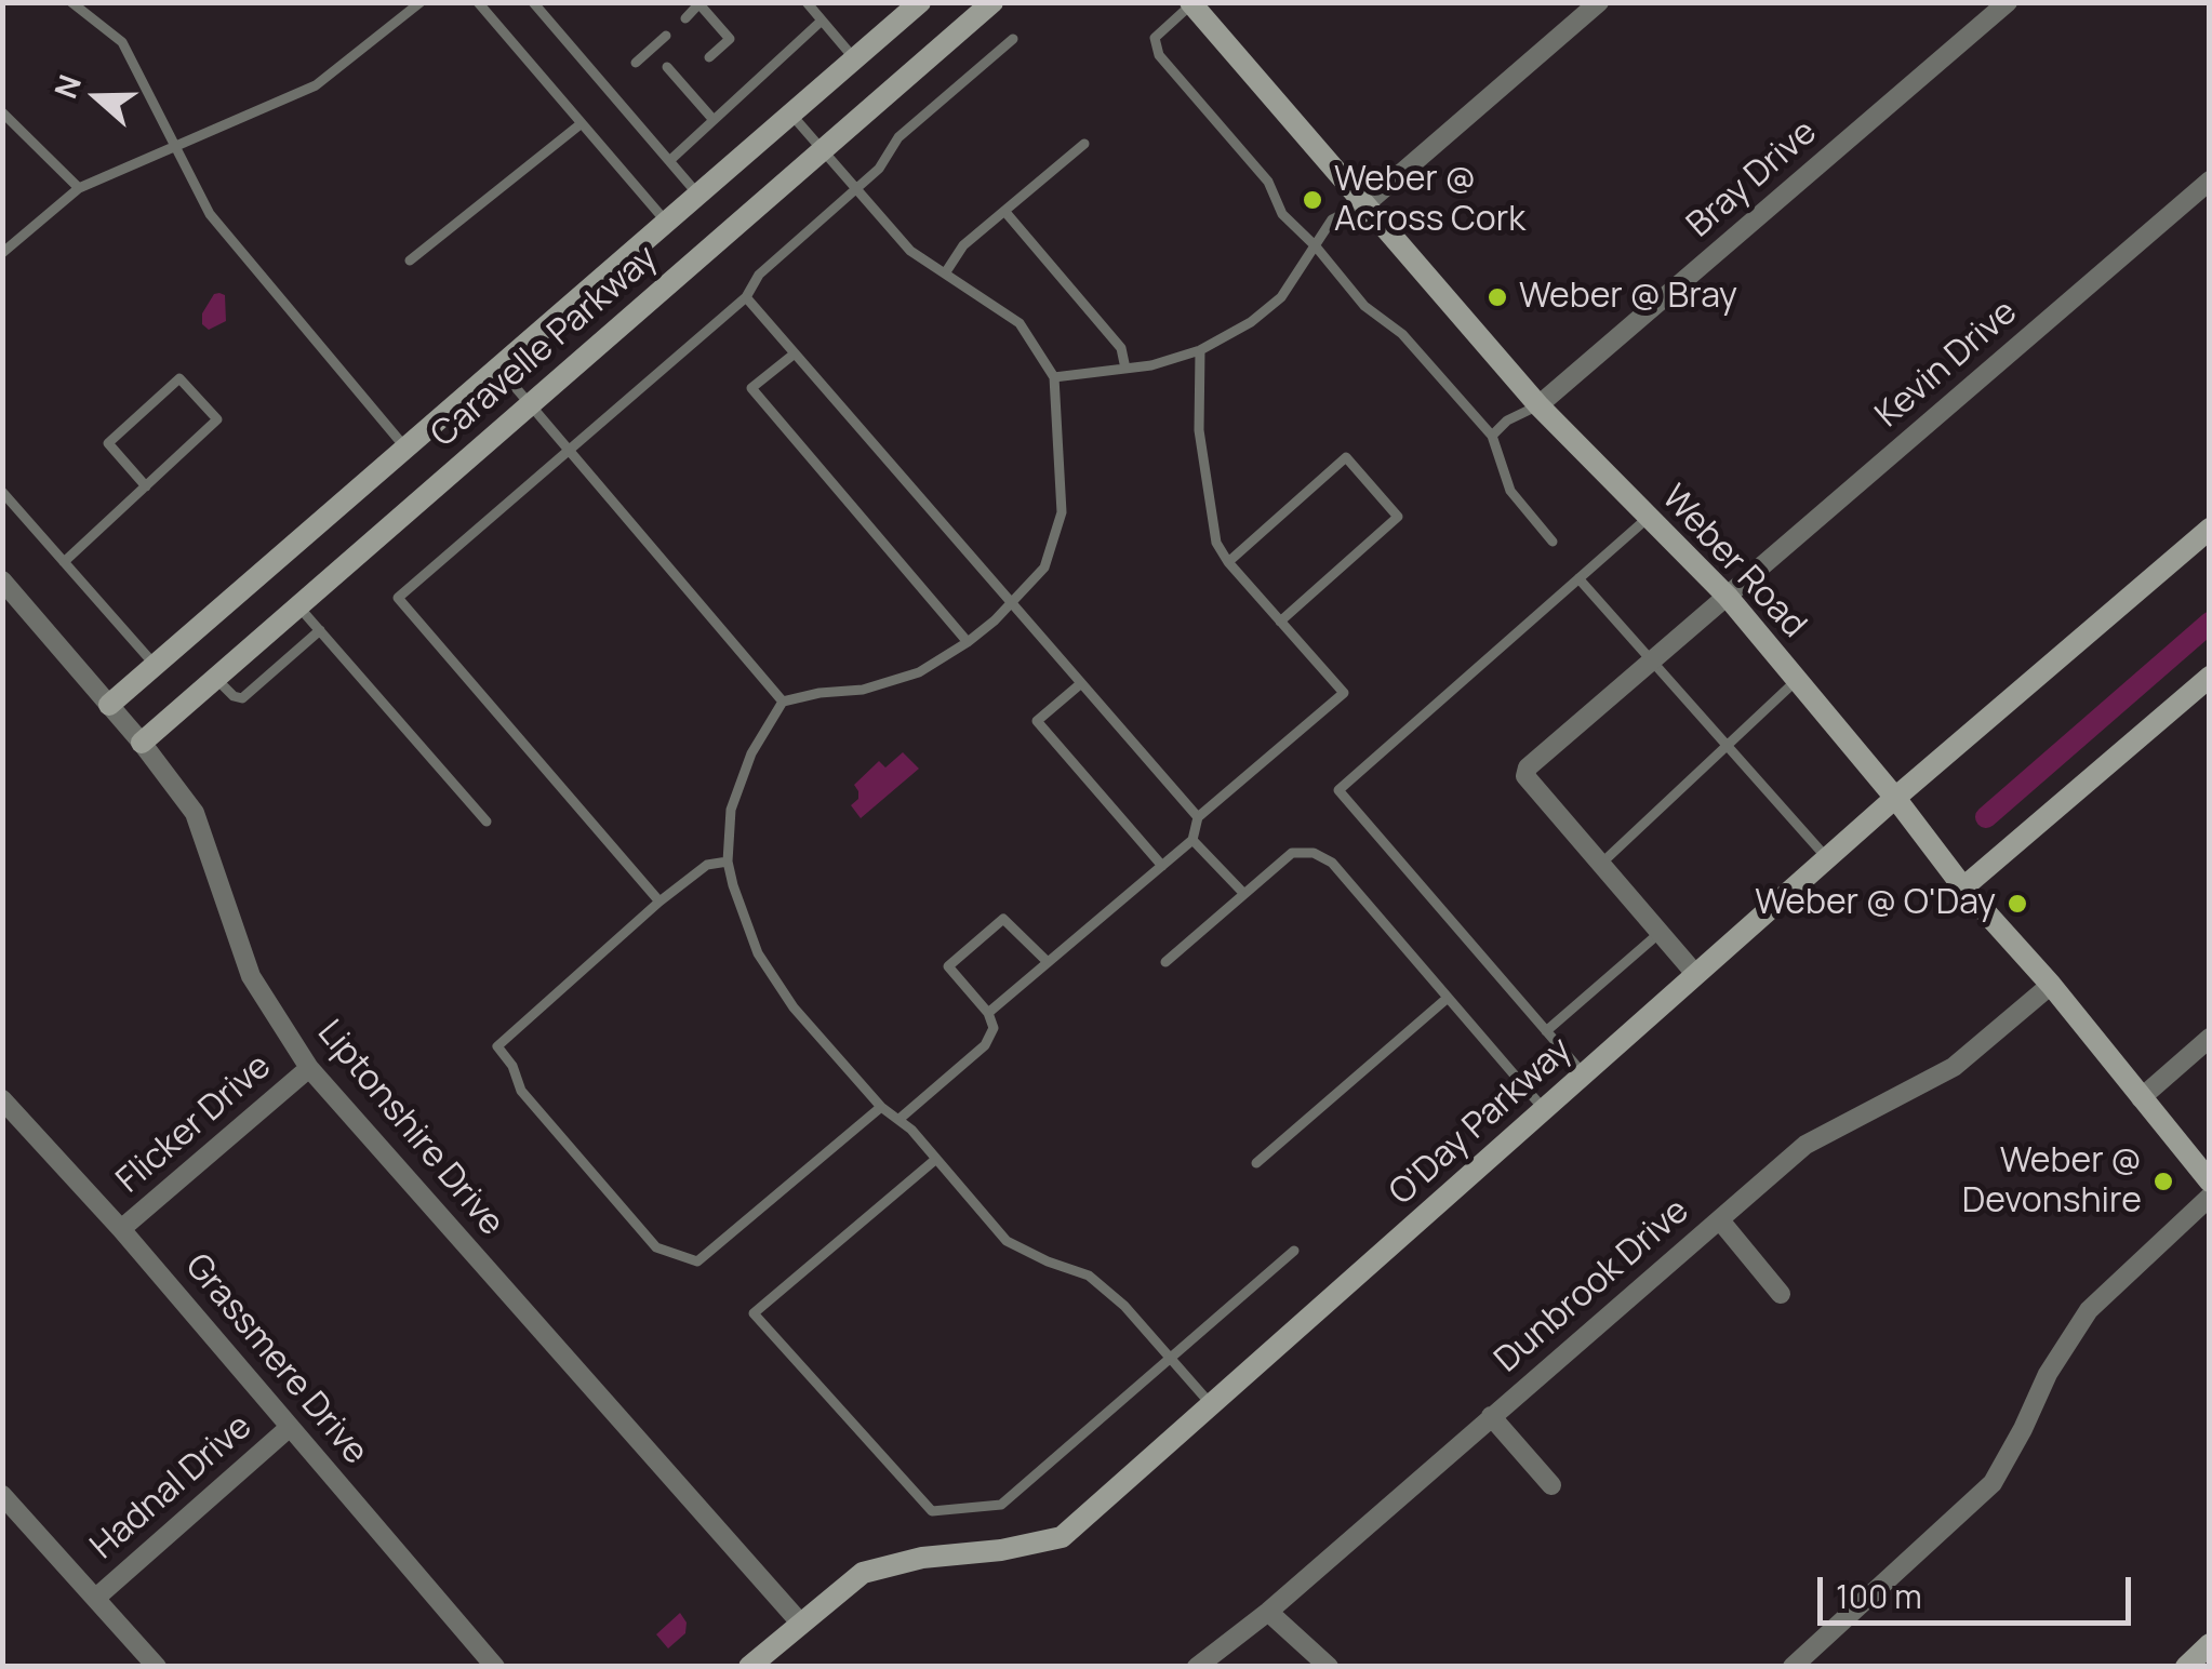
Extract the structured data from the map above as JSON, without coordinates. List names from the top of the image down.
{
  "streets": {
    "street": [
      "Bray Drive",
      "Caravelle Parkway",
      "Kevin Drive",
      "Weber Road",
      "O'Day Parkway",
      "Flicker Drive",
      "Liptonshire Drive",
      "Dunbrook Drive",
      "Grassmere Drive",
      "Hadnal Drive"
    ]
  },
  "crossings": [
    ["Bray Drive", "Weber Road"],
    ["Caravelle Parkway", "Liptonshire Drive"],
    ["Kevin Drive", "Weber Road"],
    ["Weber Road", "O'Day Parkway"],
    ["Weber Road", "Dunbrook Drive"],
    ["O'Day Parkway", "Liptonshire Drive"],
    ["Flicker Drive", "Liptonshire Drive"],
    ["Flicker Drive", "Grassmere Drive"],
    ["Grassmere Drive", "Hadnal Drive"]
  ],
  "places": [
    "Weber @ Across Cork",
    "Weber @ Bray",
    "Weber @ O'Day",
    "Weber @ Devonshire"
  ],
  "scale_bar": "100 m",
  "north": "left"
}
